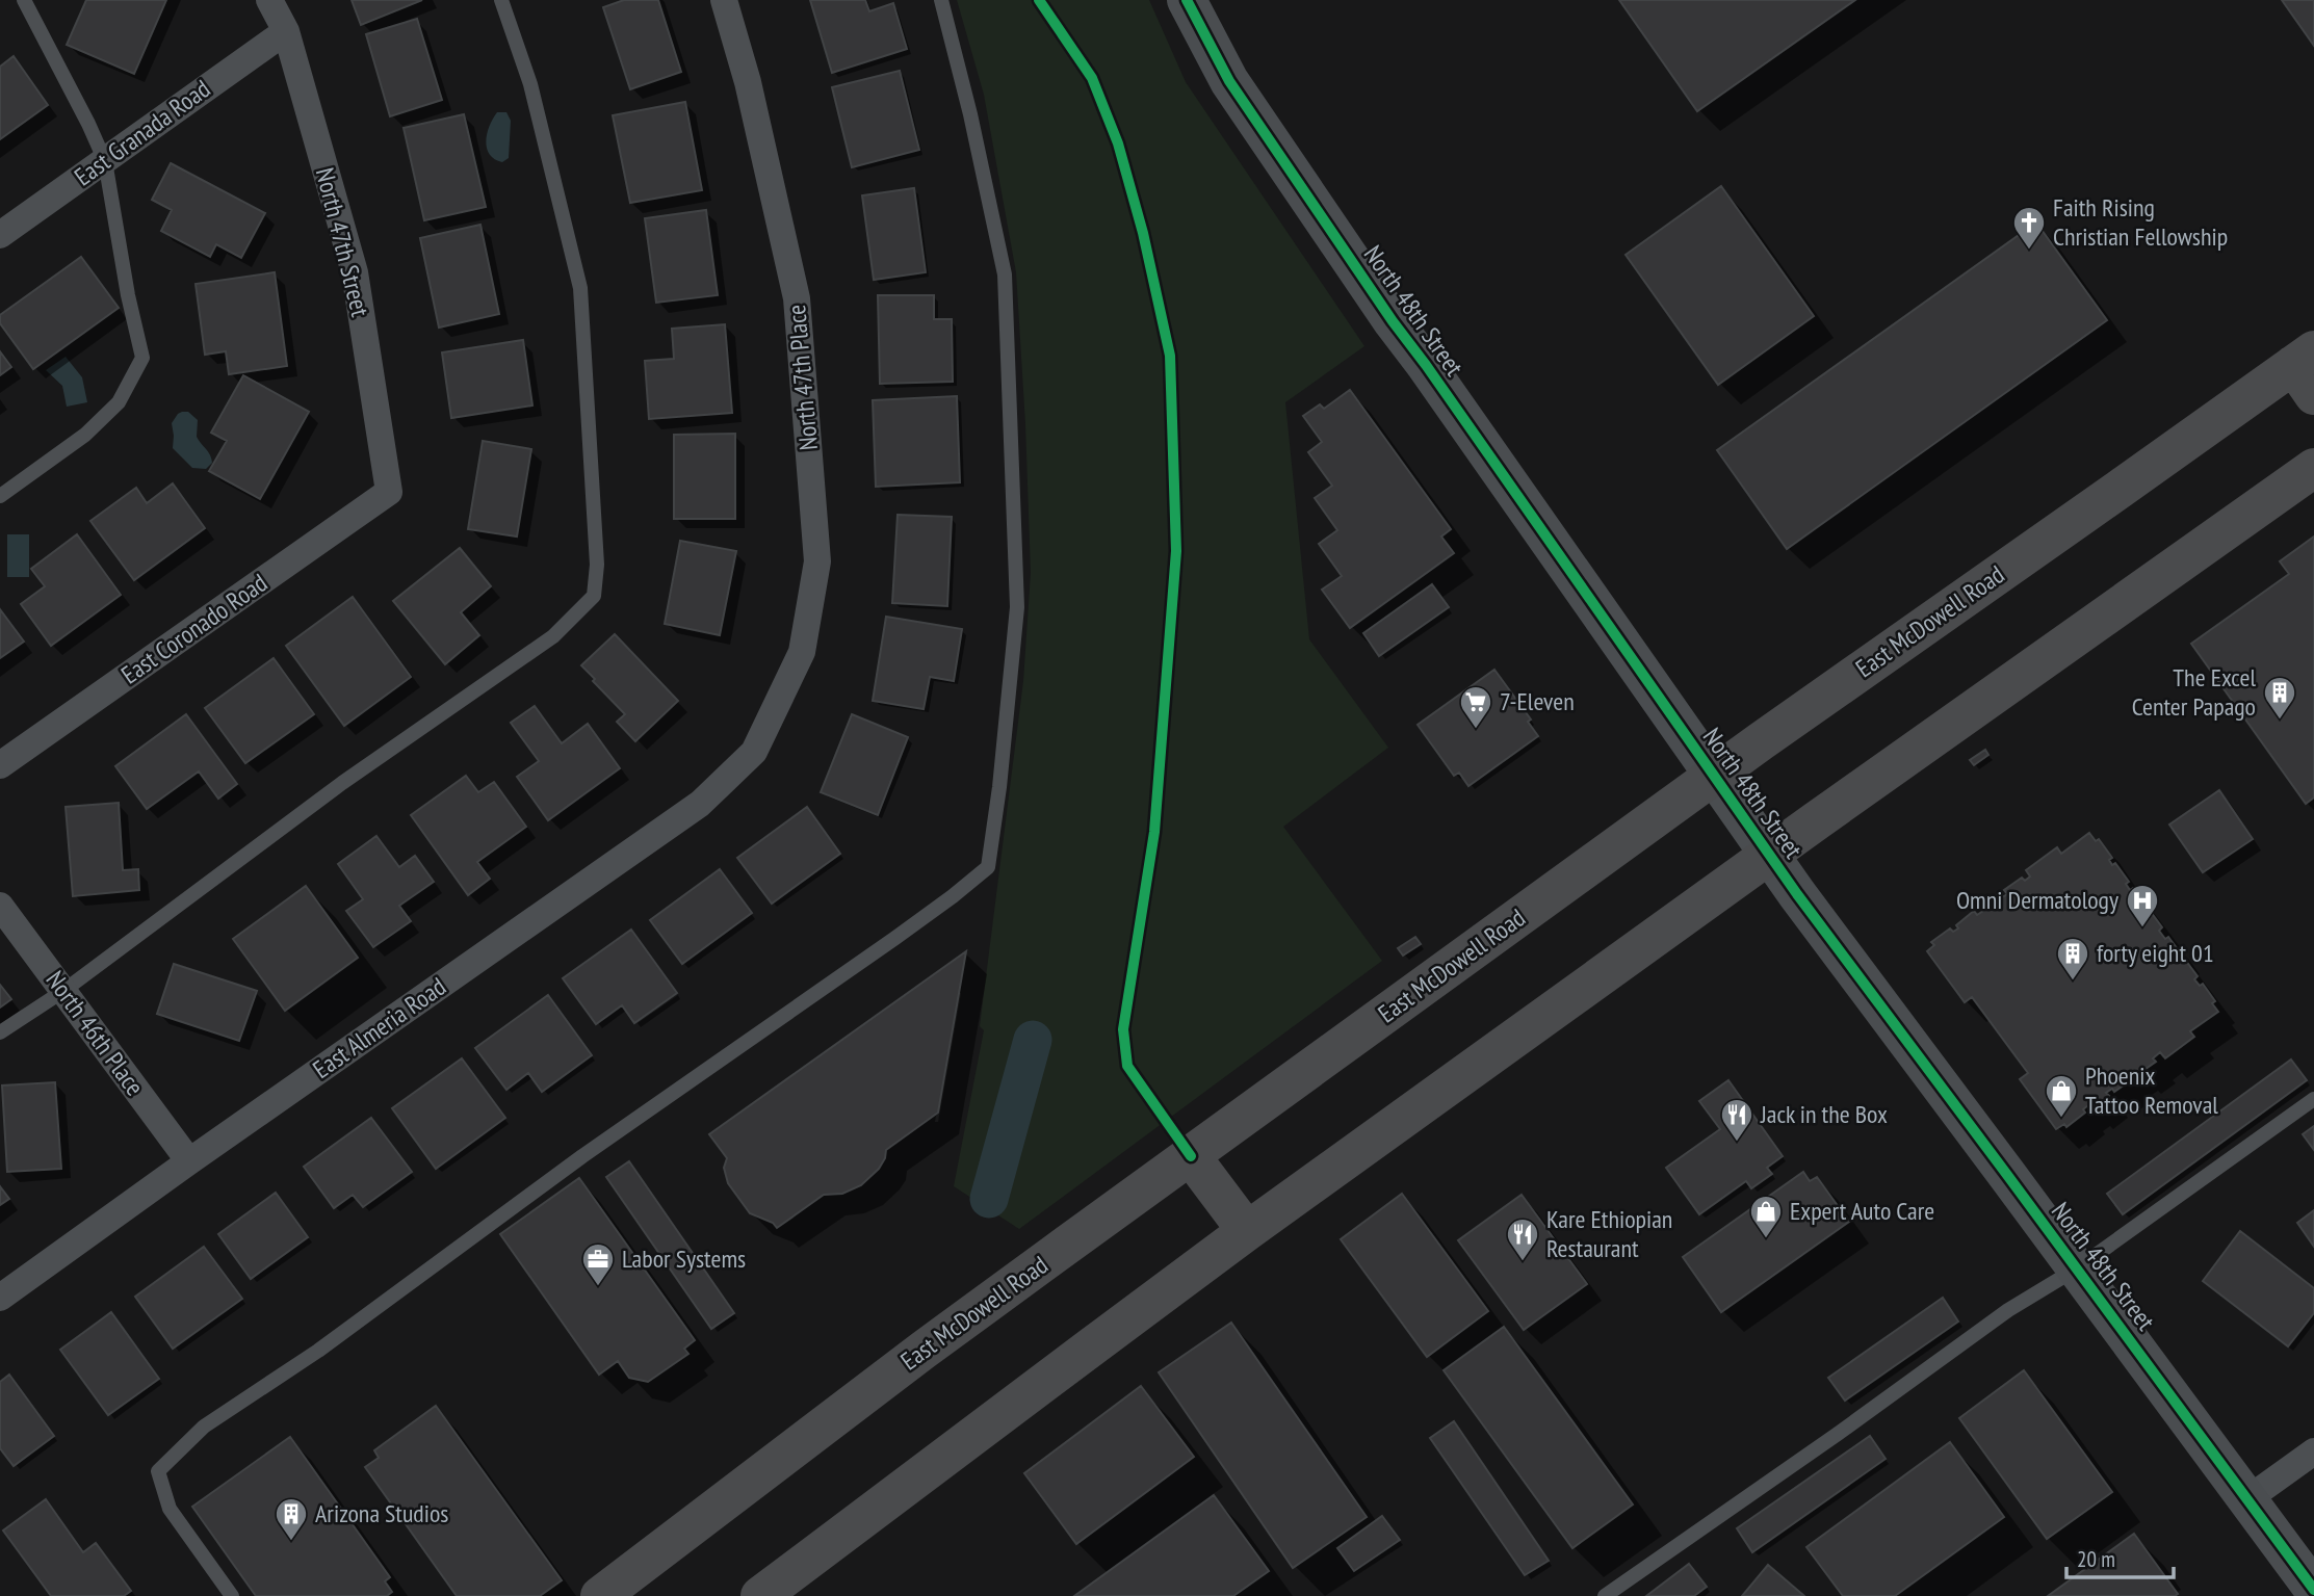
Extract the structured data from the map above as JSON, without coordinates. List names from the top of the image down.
{
  "streets": {
    "main road": ["East McDowell Road"],
    "street": [
      "East Granada Road",
      "North 47th Street",
      "North 48th Street",
      "North 47th Place",
      "East Coronado Road",
      "East Almeria Road",
      "North 46th Place"
    ]
  },
  "crossings": [
    ["East Granada Road", "North 47th Street"],
    ["North 47th Street", "East Coronado Road"],
    ["North 48th Street", "East McDowell Road"],
    ["North 47th Place", "East Almeria Road"],
    ["East Almeria Road", "North 46th Place"]
  ],
  "places": {
    "church": ["Faith Rising Christian Fellowship"],
    "building": ["The Excel Center Papago", "forty eight 01", "Arizona Studios"],
    "supermarket": ["7-Eleven"],
    "hospital": ["Omni Dermatology"],
    "shop": ["Phoenix Tattoo Removal", "Expert Auto Care"],
    "restaurant": ["Jack in the Box", "Kare Ethiopian Restaurant"],
    "office": ["Labor Systems"]
  },
  "scale_bar": "20 m"
}
